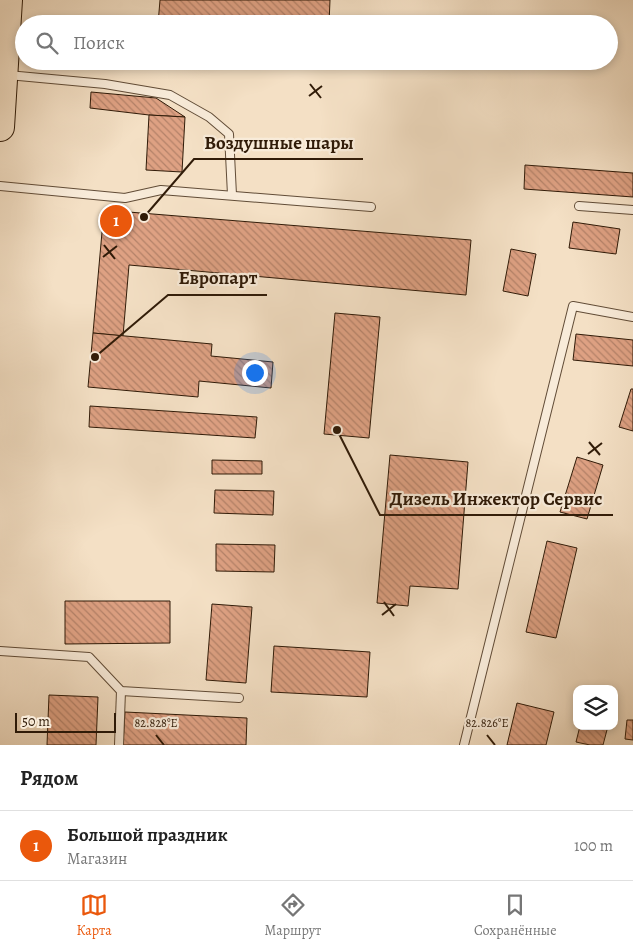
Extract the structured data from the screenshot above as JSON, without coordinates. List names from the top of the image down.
{
  "places": ["Воздушные шары", "Европарт", "Дизель Инжектор Сервис"],
  "scale_bar": "50 m",
  "page": {
    "search": "Поиск",
    "pins": "1",
    "scale": "50 m",
    "heading": "Рядом",
    "list": [
      {
        "mark": "1",
        "name": "Большой праздник",
        "note": "Магазин",
        "value": "100 m"
      }
    ],
    "nav": ["Карта", "Маршрут", "Сохранённые"]
  },
  "coordinates": ["82.828°E", "82.826°E"]
}
